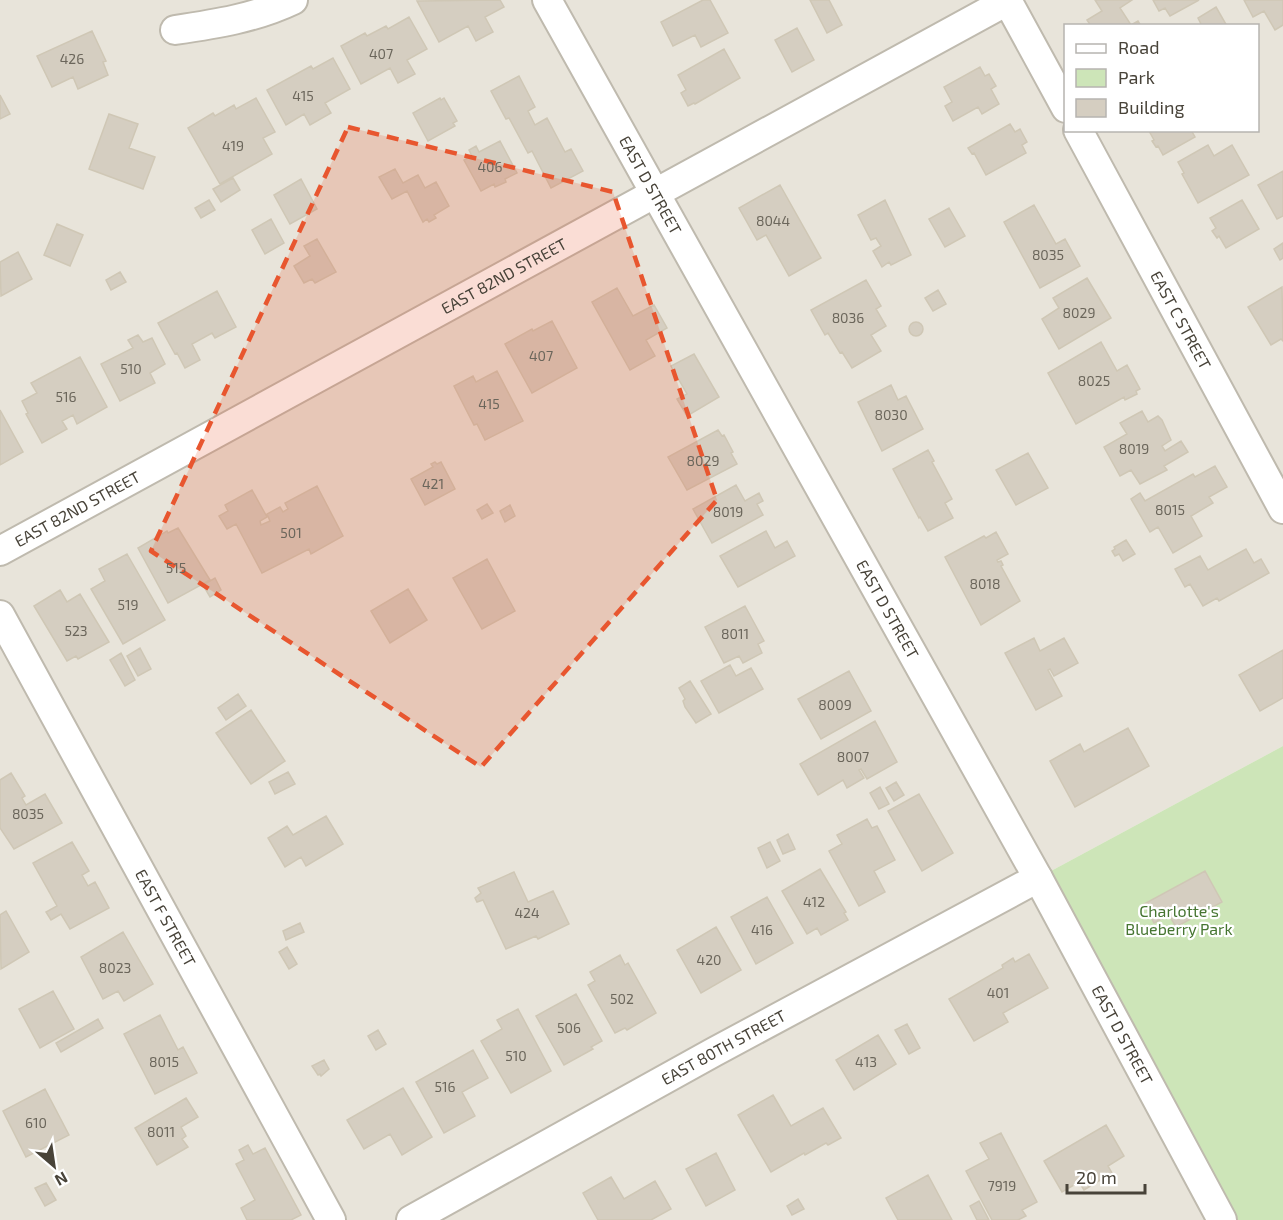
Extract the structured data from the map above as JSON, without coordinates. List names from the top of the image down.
{
  "streets": {
    "street": [
      "EAST D STREET",
      "EAST 82ND STREET",
      "EAST C STREET",
      "EAST F STREET",
      "EAST 80TH STREET"
    ]
  },
  "crossings": [
    ["EAST D STREET", "EAST 82ND STREET"],
    ["EAST D STREET", "EAST 80TH STREET"]
  ],
  "parks": ["Charlotte's Blueberry Park"],
  "house_numbers": [
    "407",
    "426",
    "415",
    "419",
    "406",
    "8044",
    "8035",
    "8029",
    "8036",
    "407",
    "510",
    "8025",
    "516",
    "415",
    "8030",
    "8019",
    "8029",
    "421",
    "8015",
    "8019",
    "501",
    "515",
    "8018",
    "519",
    "523",
    "8011",
    "8009",
    "8007",
    "8035",
    "412",
    "424",
    "416",
    "420",
    "8023",
    "401",
    "502",
    "506",
    "510",
    "8015",
    "413",
    "516",
    "610",
    "8011",
    "7919"
  ],
  "legend": ["Road", "Park", "Building"],
  "scale_bar": "20 m",
  "north": "bottom right"
}
